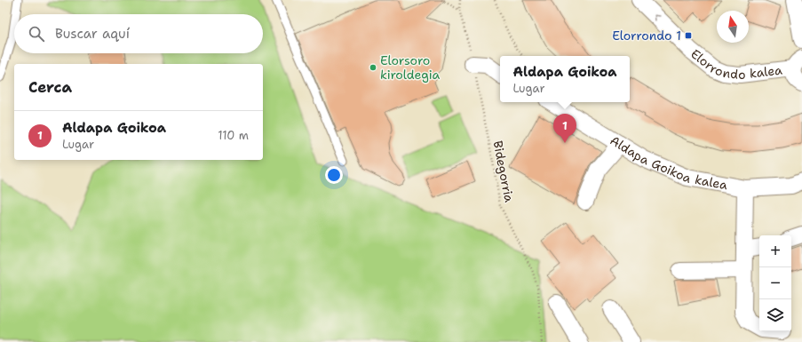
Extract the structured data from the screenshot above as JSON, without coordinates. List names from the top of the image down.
{
  "streets": {
    "street": ["Elorrondo kalea", "Aldapa Goikoa kalea"],
    "path": ["Bidegorria"]
  },
  "one_way": ["Elorrondo kalea"],
  "places": {
    "transit": ["Elorrondo 1"],
    "other": ["Elorsoro kiroldegia"]
  },
  "north": "top",
  "page": {
    "search": "Buscar aquí",
    "popup": ["Aldapa Goikoa", "Lugar"],
    "heading": "Cerca",
    "list": [
      {
        "mark": "1",
        "name": "Aldapa Goikoa",
        "note": "Lugar",
        "value": "110 m"
      }
    ],
    "pins": "1",
    "map_buttons": ["+", "−"]
  }
}
